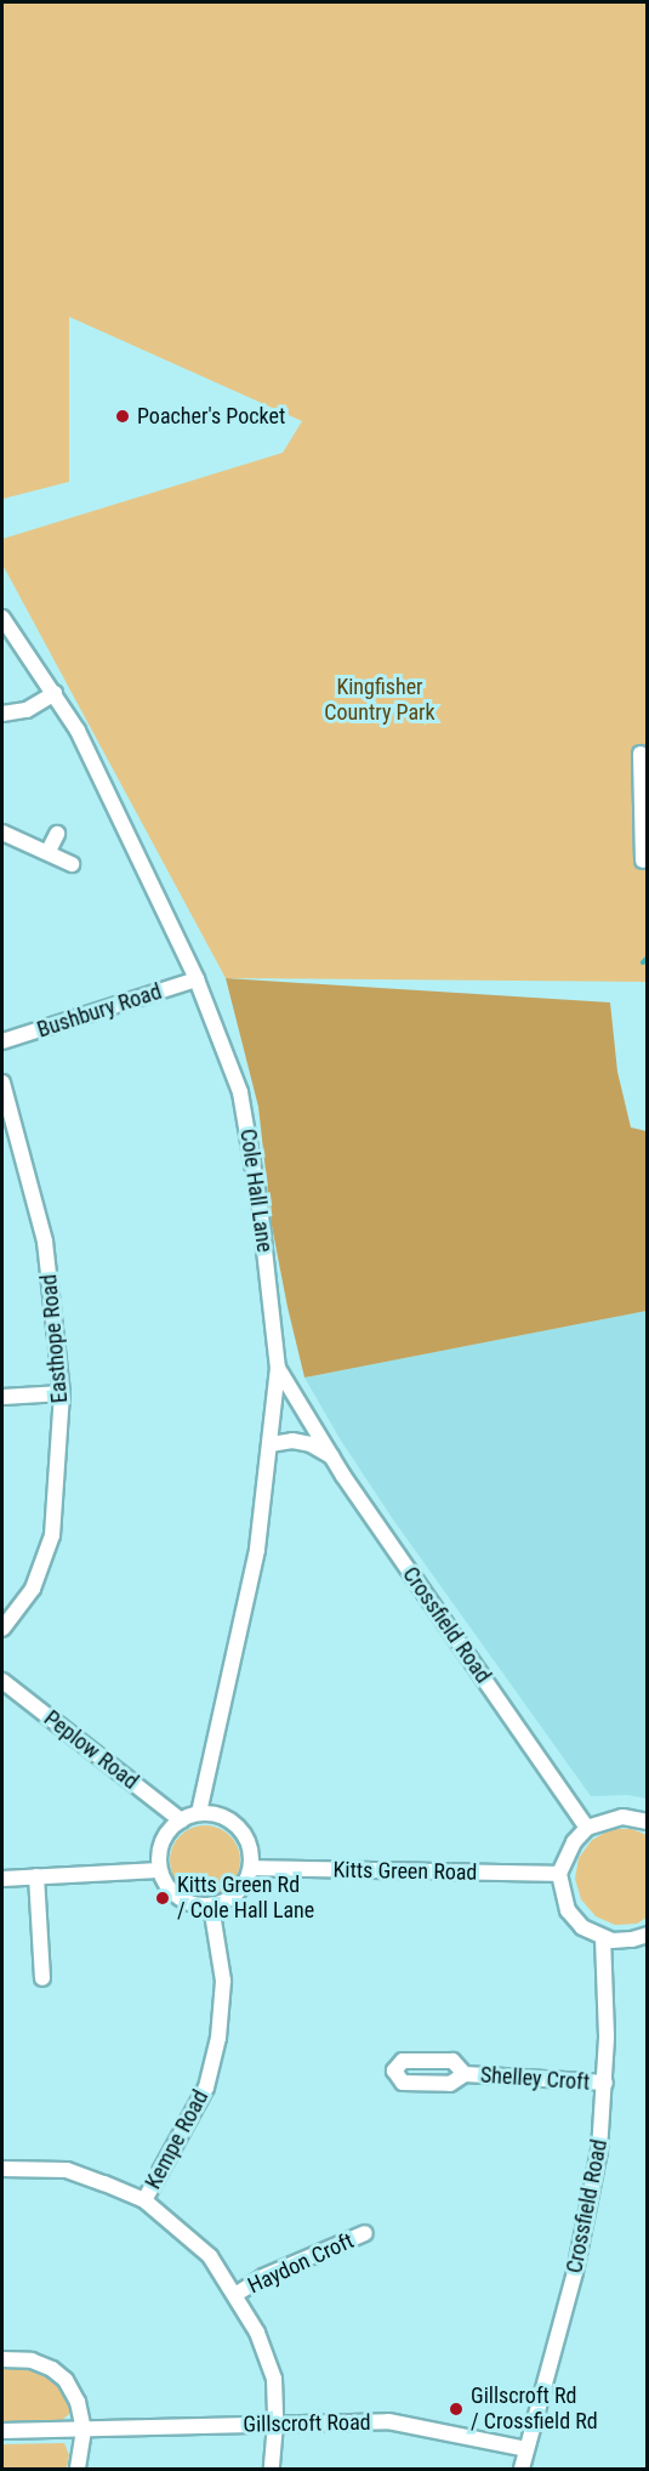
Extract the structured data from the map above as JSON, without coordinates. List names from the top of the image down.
{
  "streets": {
    "street": [
      "Bushbury Road",
      "Cole Hall Lane",
      "Easthope Road",
      "Crossfield Road",
      "Peplow Road",
      "Kitts Green Road",
      "Shelley Croft",
      "Kempe Road",
      "Haydon Croft",
      "Gillscroft Road"
    ]
  },
  "crossings": [
    ["Bushbury Road", "Cole Hall Lane"],
    ["Cole Hall Lane", "Crossfield Road"],
    ["Cole Hall Lane", "Peplow Road"],
    ["Cole Hall Lane", "Kitts Green Road"],
    ["Cole Hall Lane", "Kempe Road"],
    ["Crossfield Road", "Shelley Croft"],
    ["Crossfield Road", "Gillscroft Road"],
    ["Peplow Road", "Kitts Green Road"],
    ["Peplow Road", "Kempe Road"],
    ["Kitts Green Road", "Kempe Road"]
  ],
  "parks": ["Kingfisher Country Park"],
  "places": ["Poacher's Pocket", "Kitts Green Rd / Cole Hall Lane", "Gillscroft Rd / Crossfield Rd"]
}
